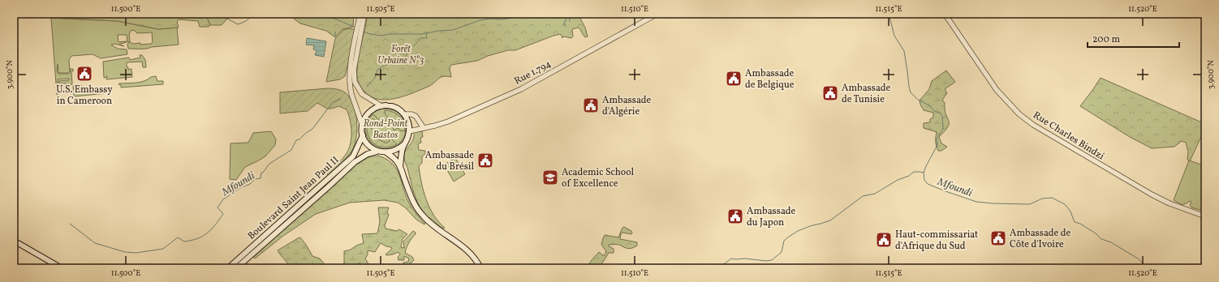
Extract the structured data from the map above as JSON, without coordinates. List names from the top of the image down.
{
  "streets": {
    "main road": ["Boulevard Saint Jean Paul II"],
    "street": ["Rue 1.794", "Rue Charles Bindzi"]
  },
  "crossings": [
    ["Rue 1.794", "Boulevard Saint Jean Paul II"]
  ],
  "water": ["Mfoundi"],
  "parks": ["Forêt Urbaine N°3", "Rond-Point Bastos"],
  "places": {
    "public building": [
      "U.S. Embassy in Cameroon",
      "Ambassade de Belgique",
      "Ambassade de Tunisie",
      "Ambassade d'Algérie",
      "Ambassade du Brésil",
      "Ambassade du Japon",
      "Ambassade de Côte d'Ivoire",
      "Haut-commissariat d'Afrique du Sud"
    ],
    "school or university": ["Academic School of Excellence"]
  },
  "scale_bar": "200 m",
  "coordinates": [
    "11.500°E",
    "11.505°E",
    "11.510°E",
    "11.515°E",
    "11.520°E",
    "3.900°N"
  ]
}
